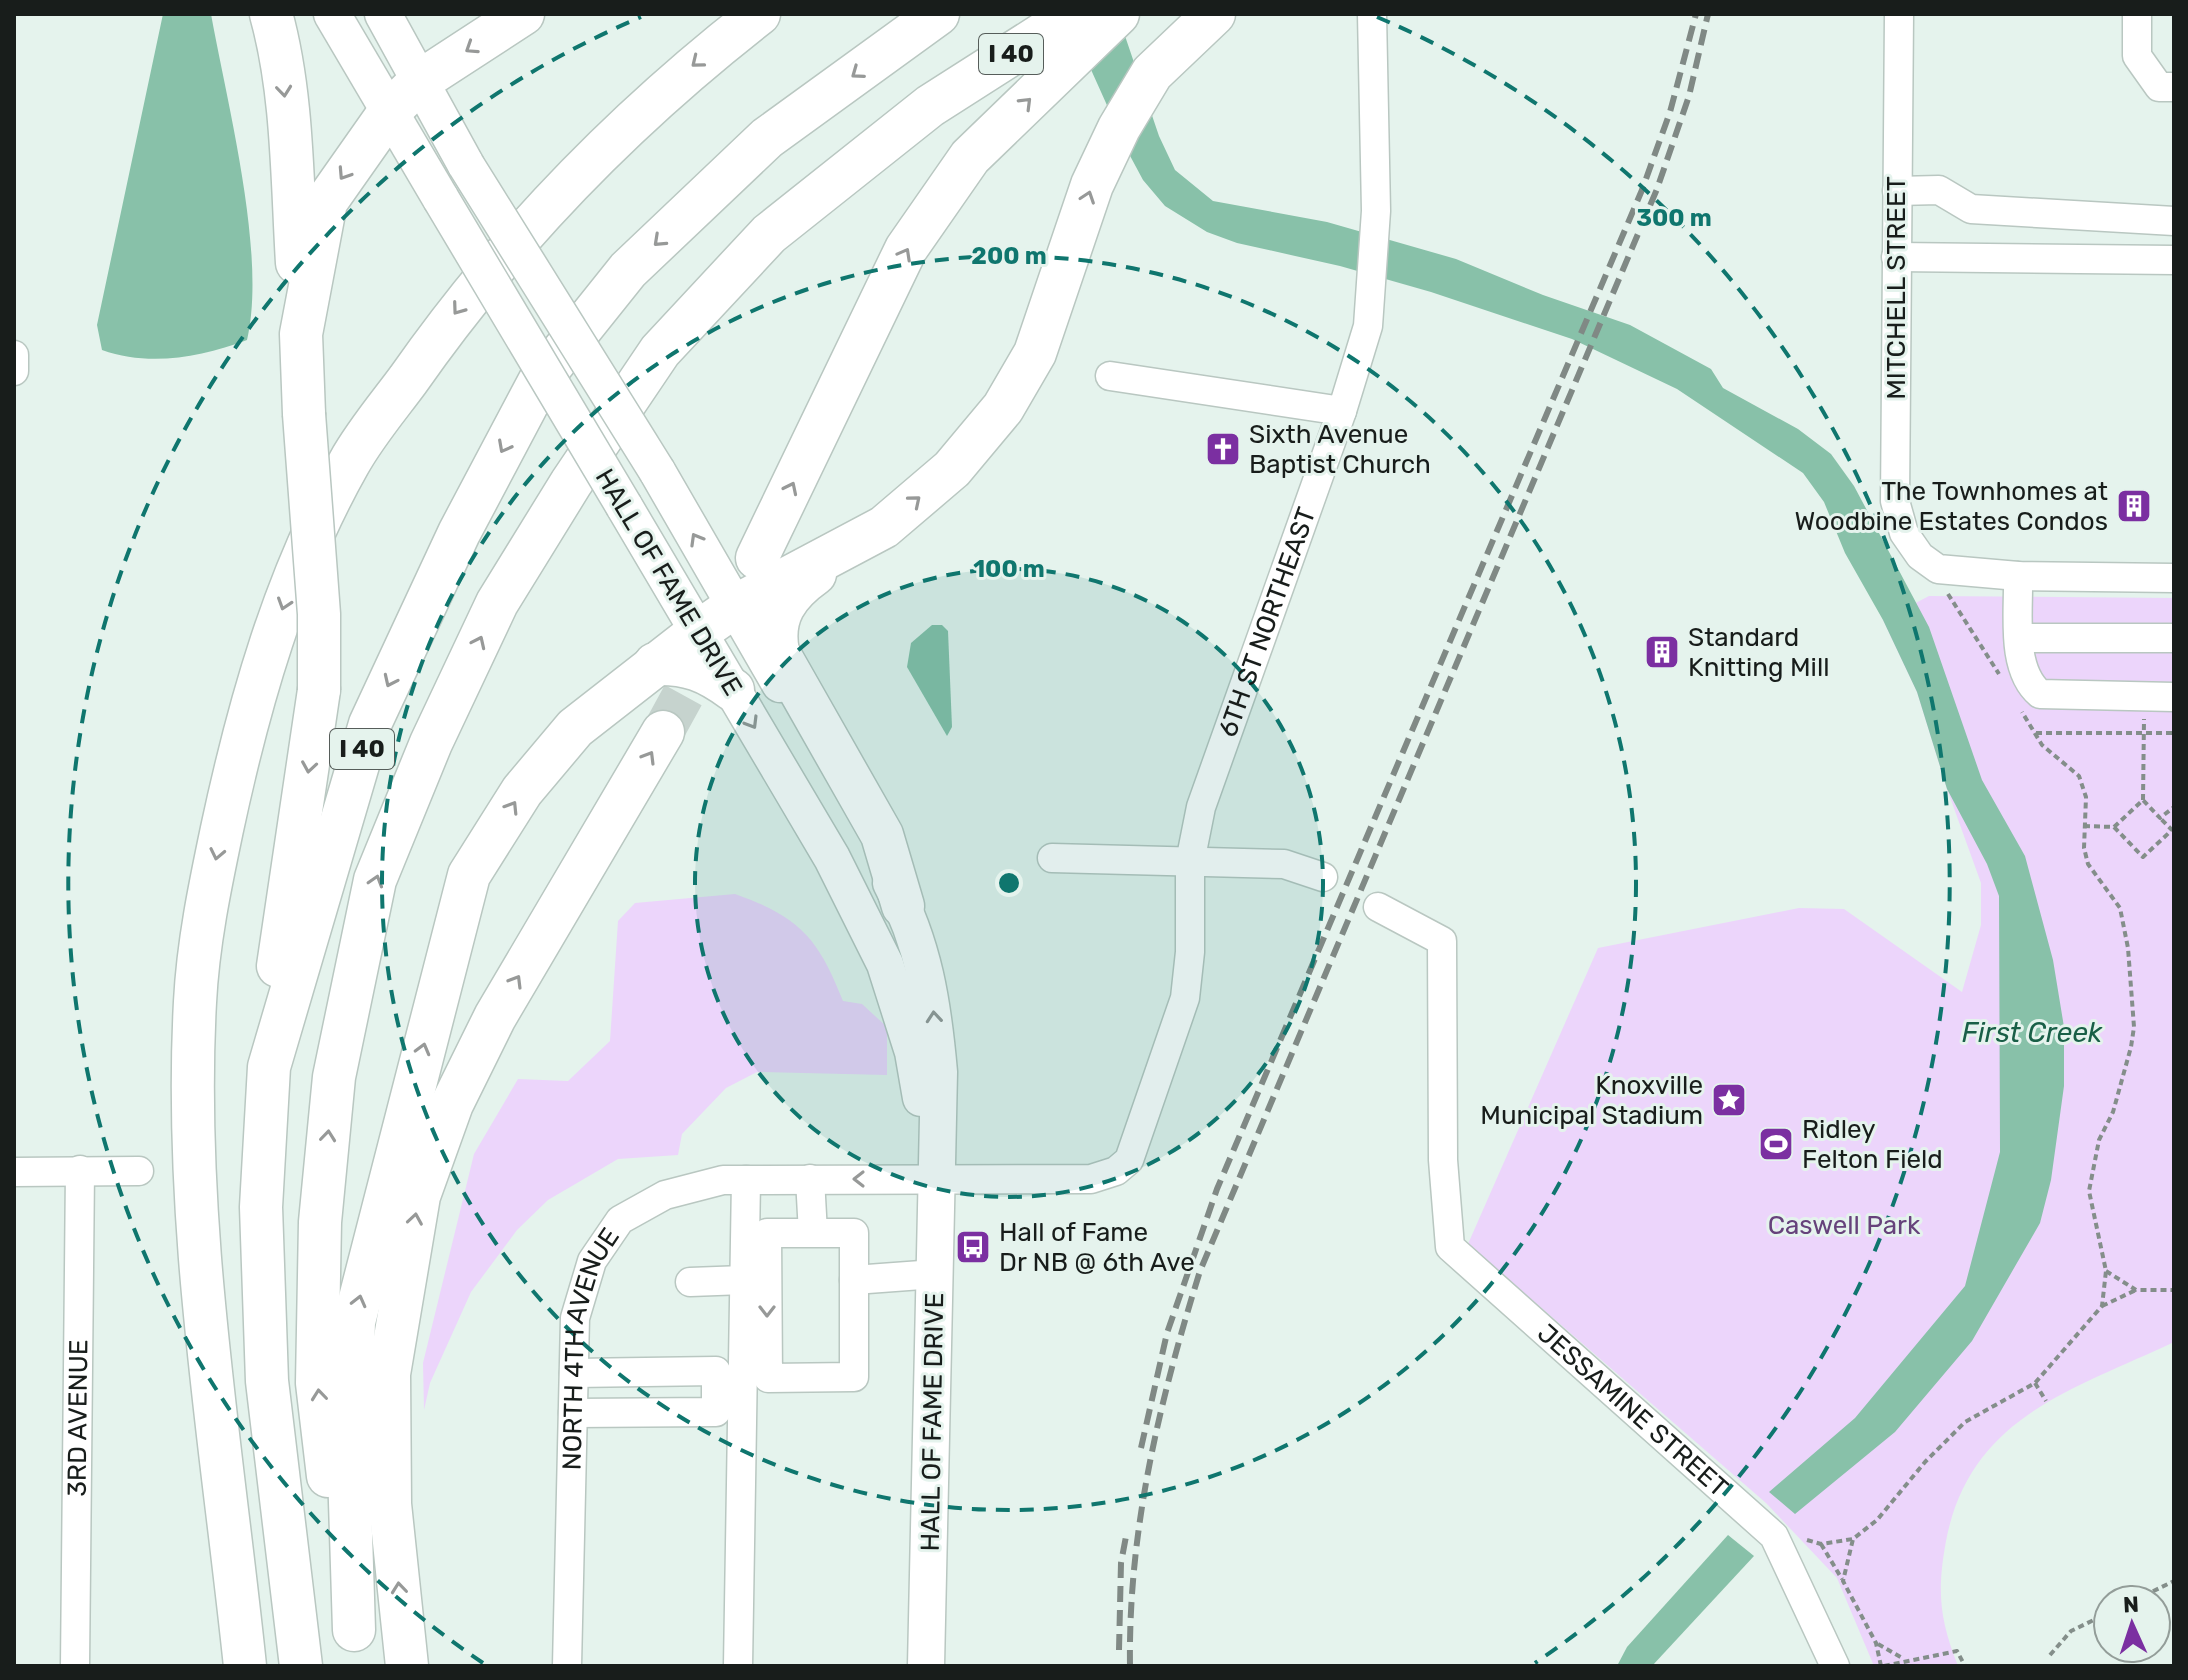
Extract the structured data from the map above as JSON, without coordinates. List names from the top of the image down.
{
  "streets": {
    "highway": ["I 40"],
    "main road": ["HALL OF FAME DRIVE"],
    "street": [
      "MITCHELL STREET",
      "6TH ST NORTHEAST",
      "NORTH 4TH AVENUE",
      "JESSAMINE STREET",
      "3RD AVENUE"
    ]
  },
  "crossings": [
    ["HALL OF FAME DRIVE", "NORTH 4TH AVENUE"],
    ["6TH ST NORTHEAST", "NORTH 4TH AVENUE"]
  ],
  "water": ["First Creek"],
  "parks": ["Caswell Park"],
  "places": {
    "church": ["Sixth Avenue Baptist Church"],
    "building": ["The Townhomes at Woodbine Estates Condos", "Standard Knitting Mill"],
    "place": ["Knoxville Municipal Stadium"],
    "sports": ["Ridley Felton Field"],
    "bus stop": ["Hall of Fame Dr NB @ 6th Ave"]
  },
  "north": "top",
  "rings": ["300 m", "200 m", "100 m"]
}
